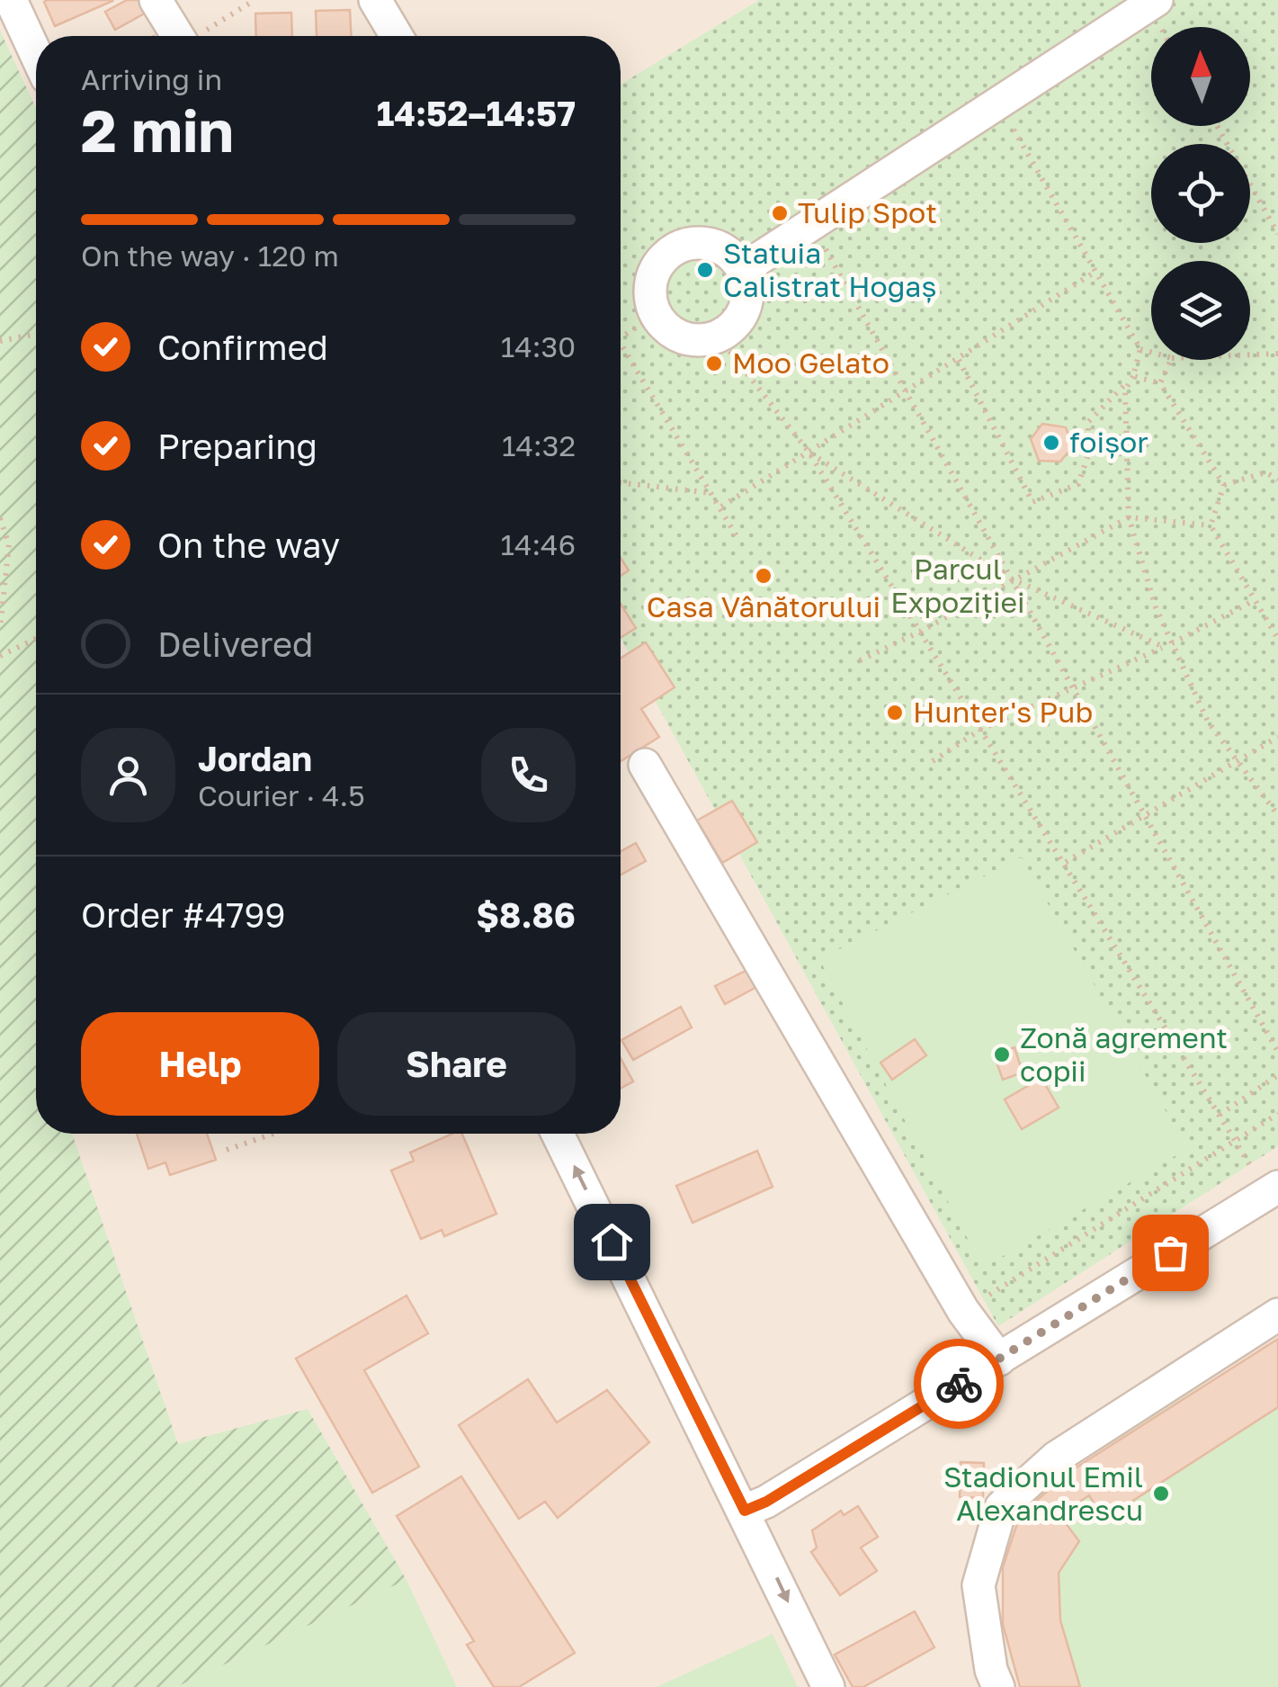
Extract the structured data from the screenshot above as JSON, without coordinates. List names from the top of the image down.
{
  "parks": ["Parcul Expoziției"],
  "places": [
    "Tulip Spot",
    "Statuia Calistrat Hogaș",
    "Moo Gelato",
    "foișor",
    "Casa Vânătorului",
    "Hunter's Pub",
    "Zonă agrement copii",
    "Stadionul Emil Alexandrescu"
  ],
  "north": "top",
  "page": {
    "heading": ["2 min", "Arriving in", "14:52–14:57"],
    "panel": [
      "Jordan",
      "Courier · 4.5",
      "Order #4799",
      "$8.86"
    ],
    "bar": "On the way · 120 m",
    "list": [
      ["Confirmed", "14:30"],
      ["Preparing", "14:32"],
      ["On the way", "14:46"],
      "Delivered"
    ],
    "buttons": ["Help", "Share"]
  }
}
